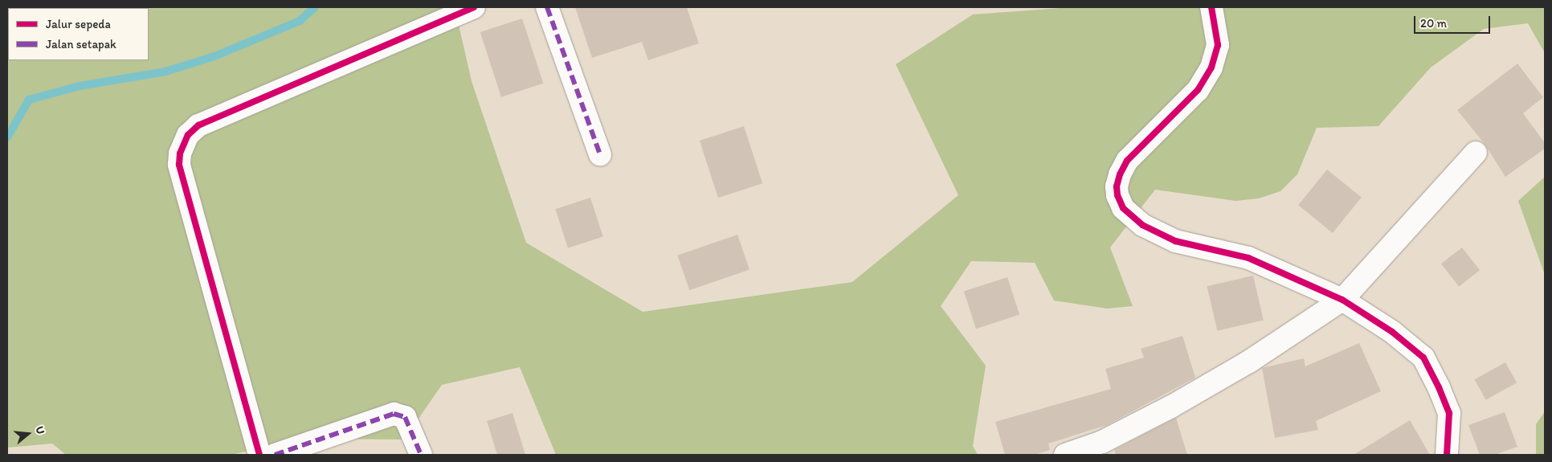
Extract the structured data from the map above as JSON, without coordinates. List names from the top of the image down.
{
  "legend": ["Jalur sepeda", "Jalan setapak"],
  "scale_bar": "20 m",
  "north": "right"
}
